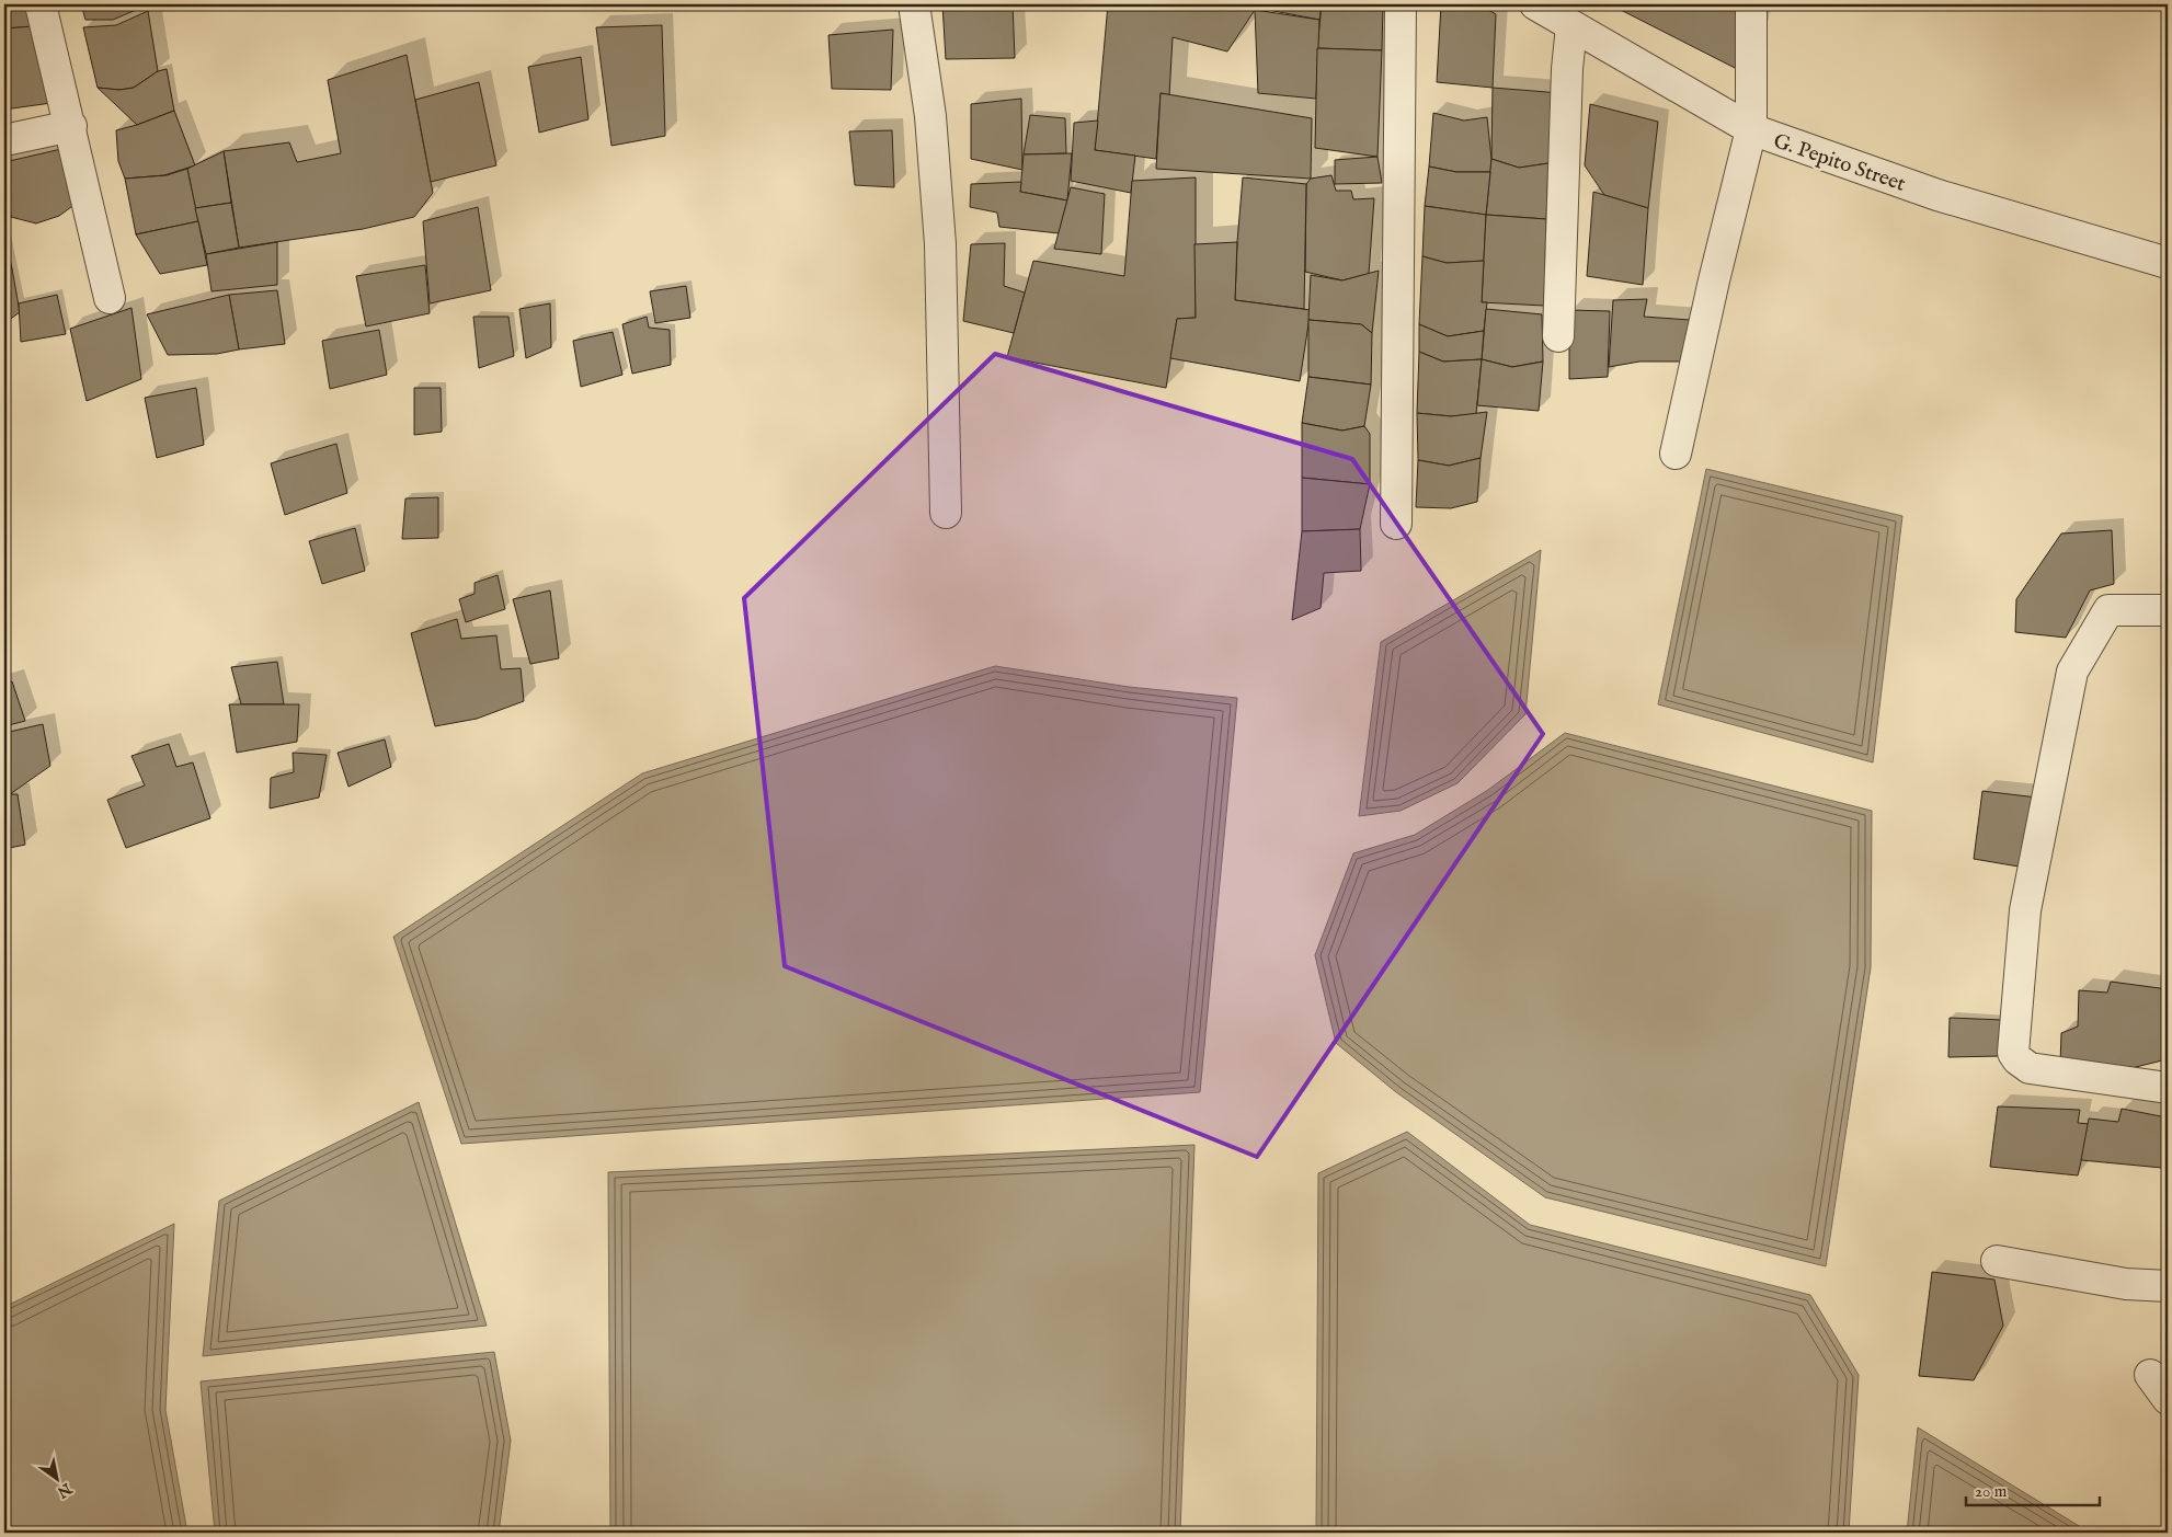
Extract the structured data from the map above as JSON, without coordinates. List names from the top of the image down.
{
  "streets": {
    "street": ["G. Pepito Street"]
  },
  "scale_bar": "20 m",
  "north": "bottom right"
}
